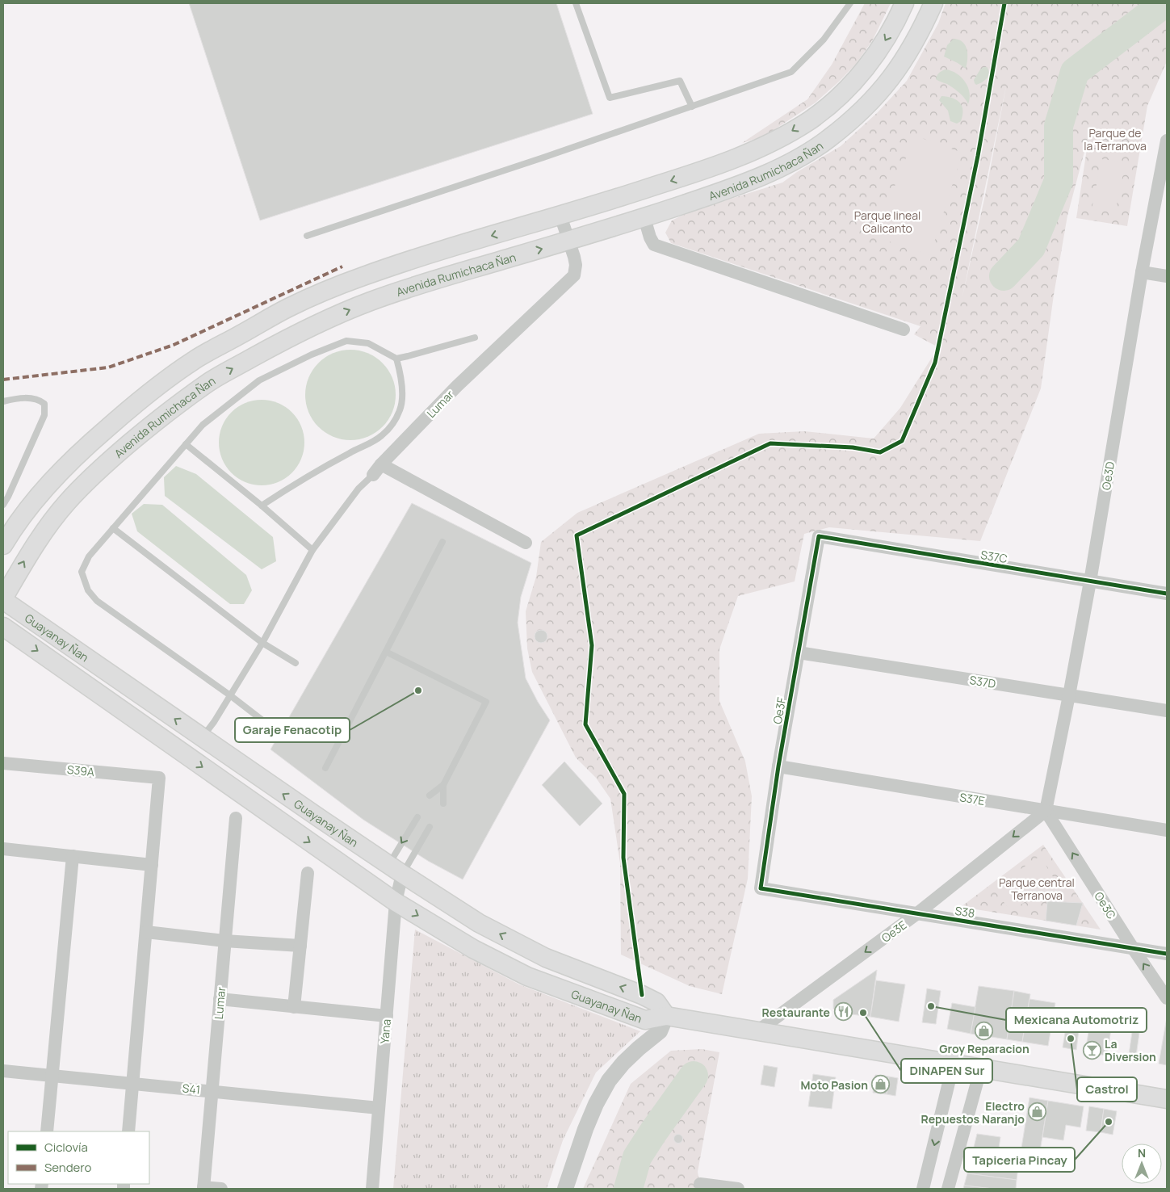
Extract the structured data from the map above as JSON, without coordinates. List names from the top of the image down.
{
  "streets": {
    "main road": ["Avenida Rumichaca Ñan", "Guayanay Ñan"],
    "street": [
      "Lumar",
      "Oe3D",
      "S37C",
      "S37D",
      "Oe3F",
      "S39A",
      "S37E",
      "Oe3C",
      "S38",
      "Oe3E",
      "Yana",
      "S41"
    ]
  },
  "crossings": [
    ["Avenida Rumichaca Ñan", "Lumar"],
    ["Avenida Rumichaca Ñan", "Guayanay Ñan"],
    ["Lumar", "S41"],
    ["Oe3D", "S37C"],
    ["Oe3D", "S37D"],
    ["Oe3D", "S37E"],
    ["Oe3D", "Oe3C"],
    ["Oe3D", "Oe3E"],
    ["S37C", "Oe3F"],
    ["Guayanay Ñan", "Oe3E"],
    ["Guayanay Ñan", "Yana"],
    ["S37D", "Oe3F"],
    ["Oe3F", "S37E"],
    ["Oe3F", "S38"],
    ["S37E", "Oe3C"],
    ["S37E", "Oe3E"],
    ["Oe3C", "S38"],
    ["Oe3C", "Oe3E"],
    ["S38", "Oe3E"],
    ["Yana", "S41"]
  ],
  "one_way": ["Oe3C", "Oe3E"],
  "parks": ["Parque de la Terranova", "Parque lineal Calicanto", "Parque central Terranova"],
  "places": {
    "other": [
      "Garaje Fenacotip",
      "Mexicana Automotriz",
      "DINAPEN Sur",
      "Castrol",
      "Tapiceria Pincay"
    ],
    "restaurant": ["Restaurante"],
    "shop": ["Groy Reparacion", "Moto Pasion", "Electro Repuestos Naranjo"],
    "bar": ["La Diversion"]
  },
  "legend": ["Ciclovía", "Sendero"],
  "north": "top"
}
